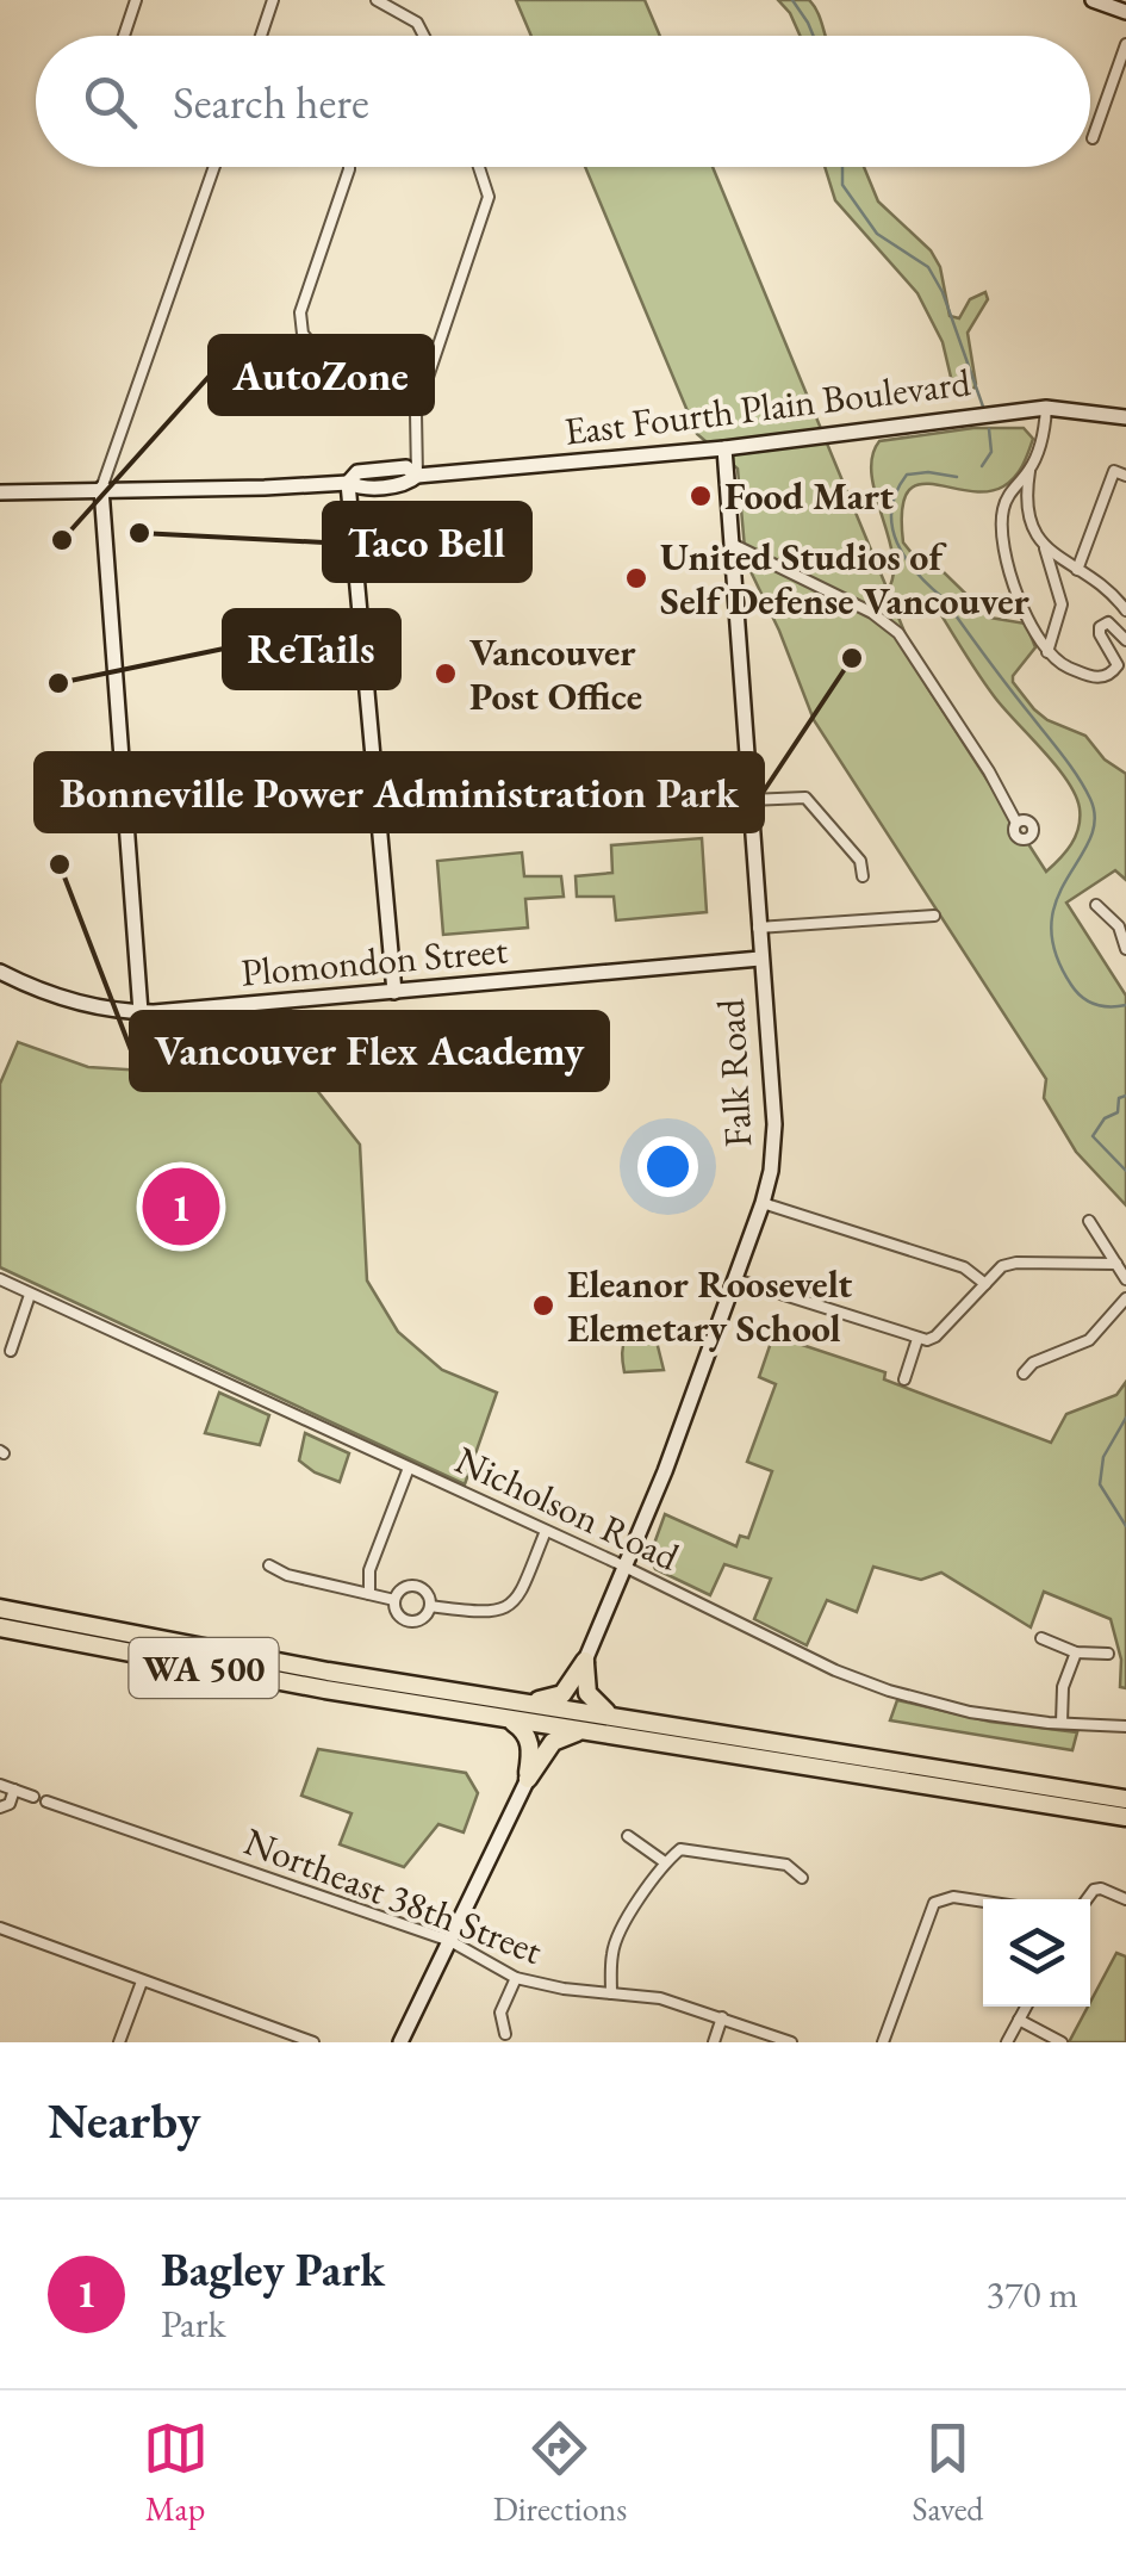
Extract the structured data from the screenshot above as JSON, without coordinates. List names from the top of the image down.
{
  "streets": {
    "highway": ["WA 500"],
    "street": [
      "East Fourth Plain Boulevard",
      "Plomondon Street",
      "Falk Road",
      "Nicholson Road",
      "Northeast 38th Street"
    ]
  },
  "crossings": [
    ["East Fourth Plain Boulevard", "Falk Road"],
    ["Plomondon Street", "Falk Road"],
    ["Falk Road", "Nicholson Road"]
  ],
  "places": [
    "Food Mart",
    "Taco Bell",
    "AutoZone",
    "United Studios of Self Defense Vancouver",
    "Bonneville Power Administration Park",
    "Vancouver Post Office",
    "ReTails",
    "Vancouver Flex Academy",
    "Eleanor Roosevelt Elemetary School"
  ],
  "page": {
    "search": "Search here",
    "pins": "1",
    "heading": "Nearby",
    "list": [
      {
        "mark": "1",
        "name": "Bagley Park",
        "note": "Park",
        "value": "370 m"
      }
    ],
    "nav": ["Map", "Directions", "Saved"]
  }
}
